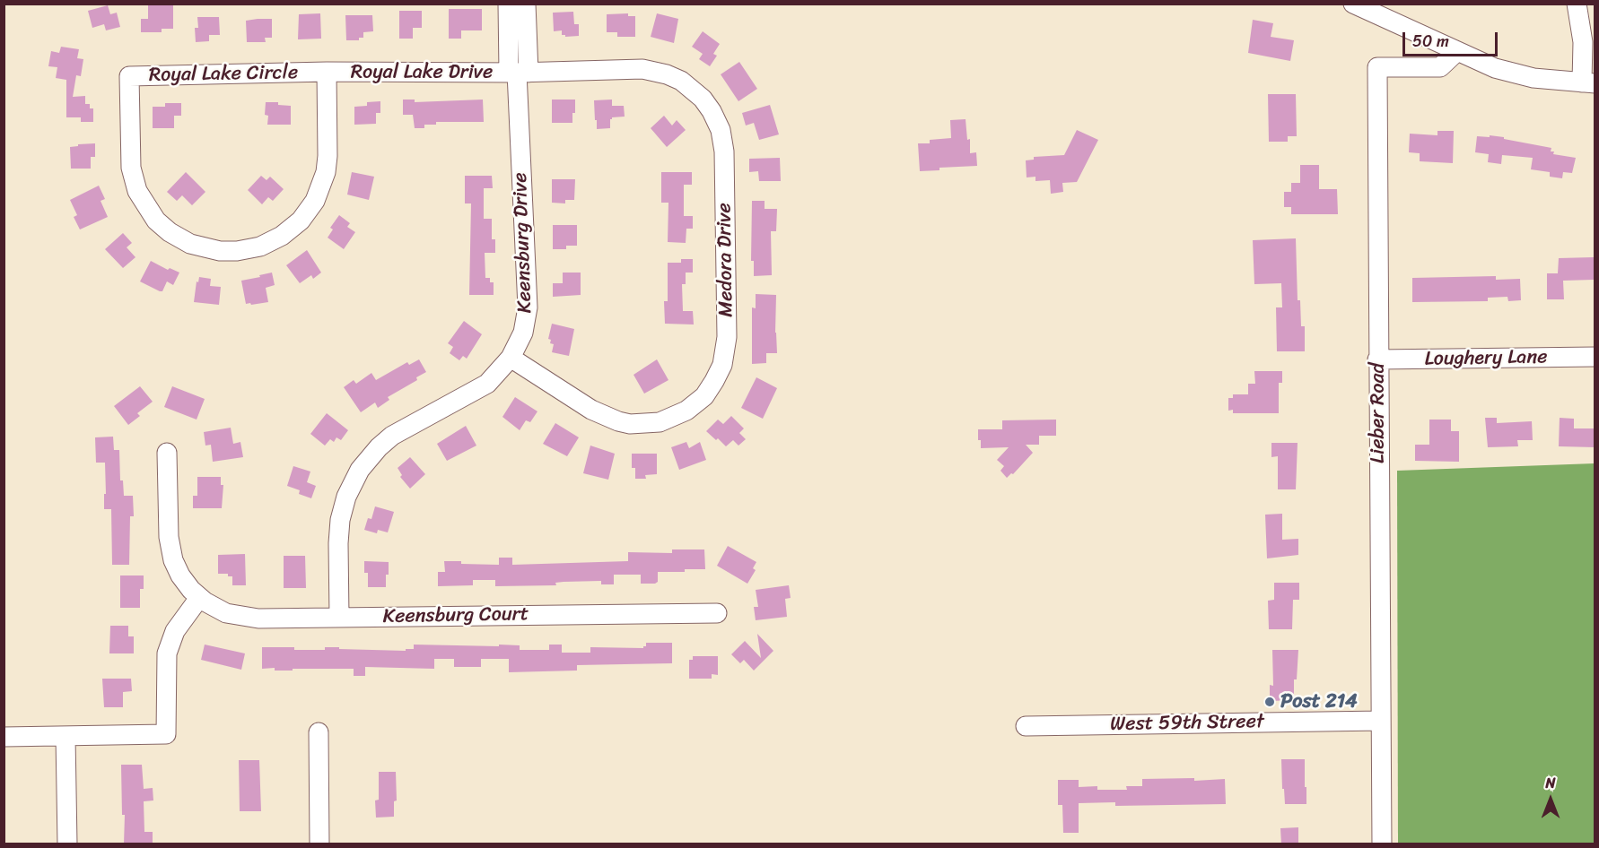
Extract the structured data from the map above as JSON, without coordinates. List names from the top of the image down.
{
  "streets": {
    "street": [
      "Royal Lake Drive",
      "Royal Lake Circle",
      "Keensburg Drive",
      "Medora Drive",
      "Loughery Lane",
      "Lieber Road",
      "Keensburg Court",
      "West 59th Street"
    ]
  },
  "crossings": [
    ["Royal Lake Drive", "Royal Lake Circle"],
    ["Royal Lake Drive", "Keensburg Drive"],
    ["Royal Lake Drive", "Medora Drive"],
    ["Keensburg Drive", "Medora Drive"],
    ["Keensburg Drive", "Keensburg Court"],
    ["Loughery Lane", "Lieber Road"],
    ["Lieber Road", "West 59th Street"]
  ],
  "places": ["Post 214"],
  "scale_bar": "50 m",
  "north": "top"
}
